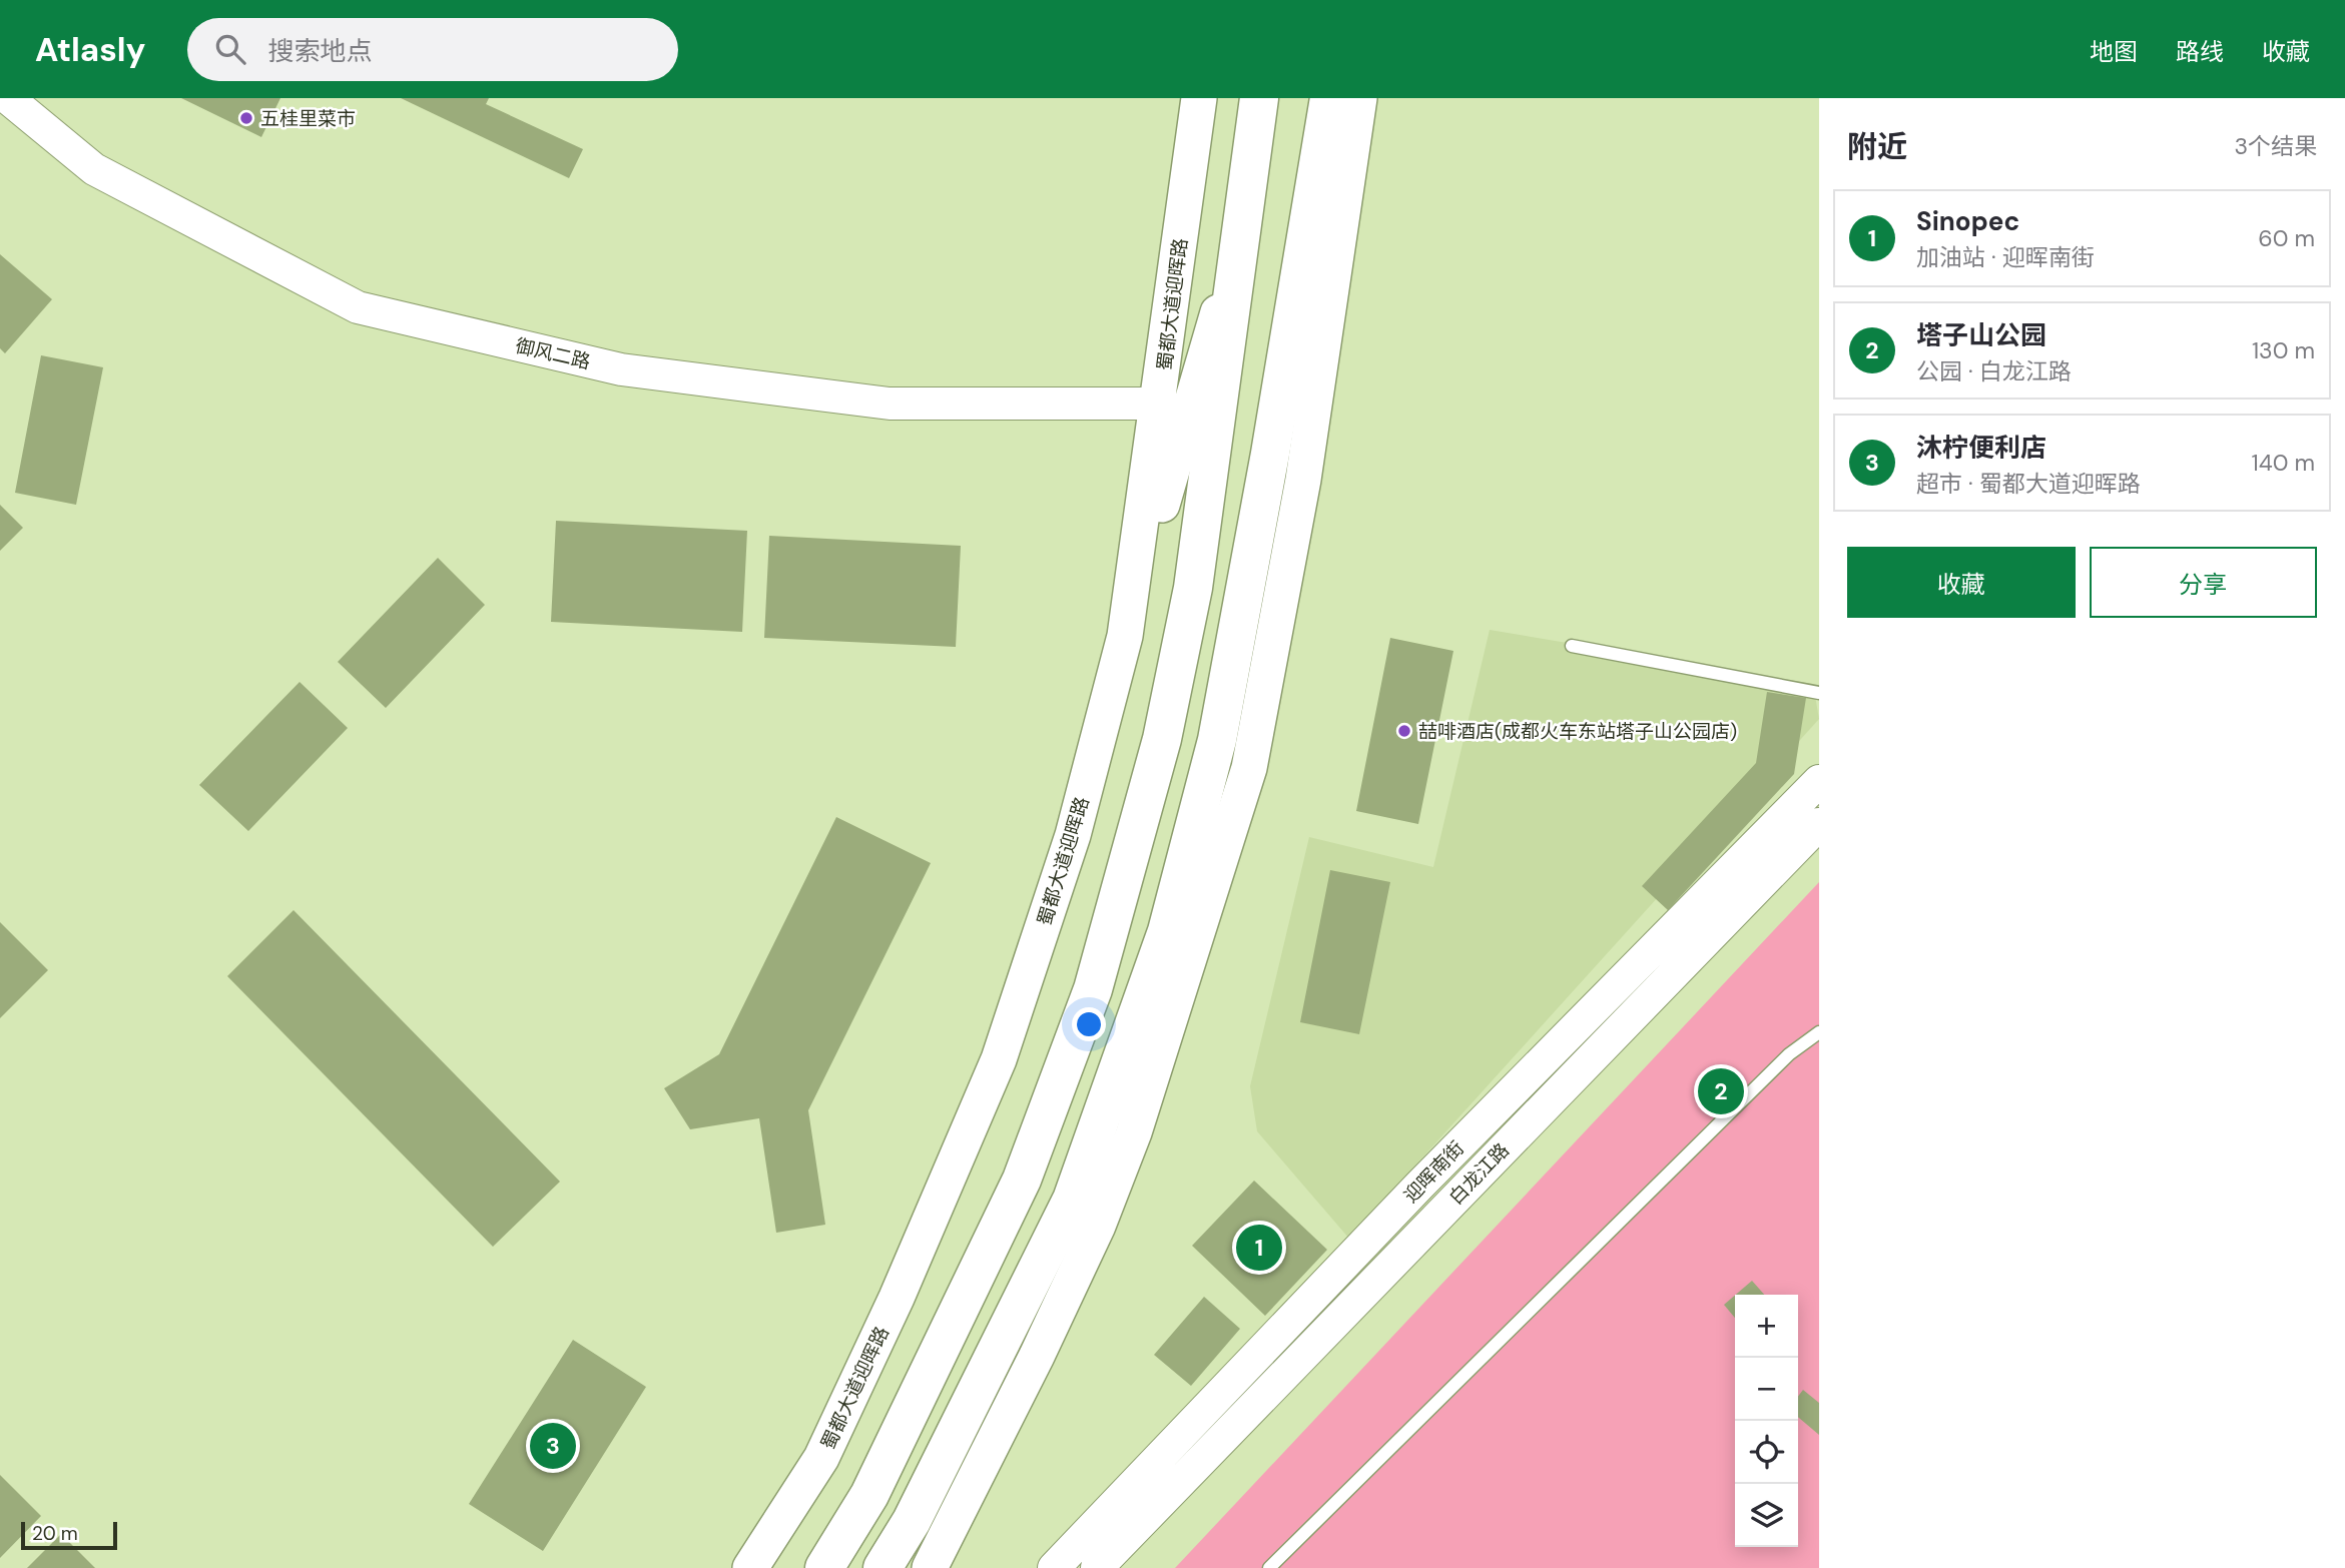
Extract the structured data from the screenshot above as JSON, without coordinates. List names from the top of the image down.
{
  "streets": {
    "main road": ["蜀都大道迎晖路"],
    "street": ["御风二路", "迎晖南街", "白龙江路"]
  },
  "crossings": [
    ["蜀都大道迎晖路", "御风二路"]
  ],
  "places": ["五桂里菜市", "喆啡酒店(成都火车东站塔子山公园店)"],
  "scale_bar": "20 m",
  "page": {
    "header": "Atlasly",
    "search": "搜索地点",
    "nav": ["地图", "路线", "收藏"],
    "heading": ["附近", "3个结果"],
    "list": [
      {
        "mark": "1",
        "name": "Sinopec",
        "note": "加油站 · 迎晖南街",
        "value": "60 m"
      },
      {
        "mark": "2",
        "name": "塔子山公园",
        "note": "公园 · 白龙江路",
        "value": "130 m"
      },
      {
        "mark": "3",
        "name": "沐柠便利店",
        "note": "超市 · 蜀都大道迎晖路",
        "value": "140 m"
      }
    ],
    "buttons": ["收藏", "分享"],
    "pins": ["2", "1", "3"],
    "map_buttons": ["+", "−"],
    "scale": "20 m"
  }
}
